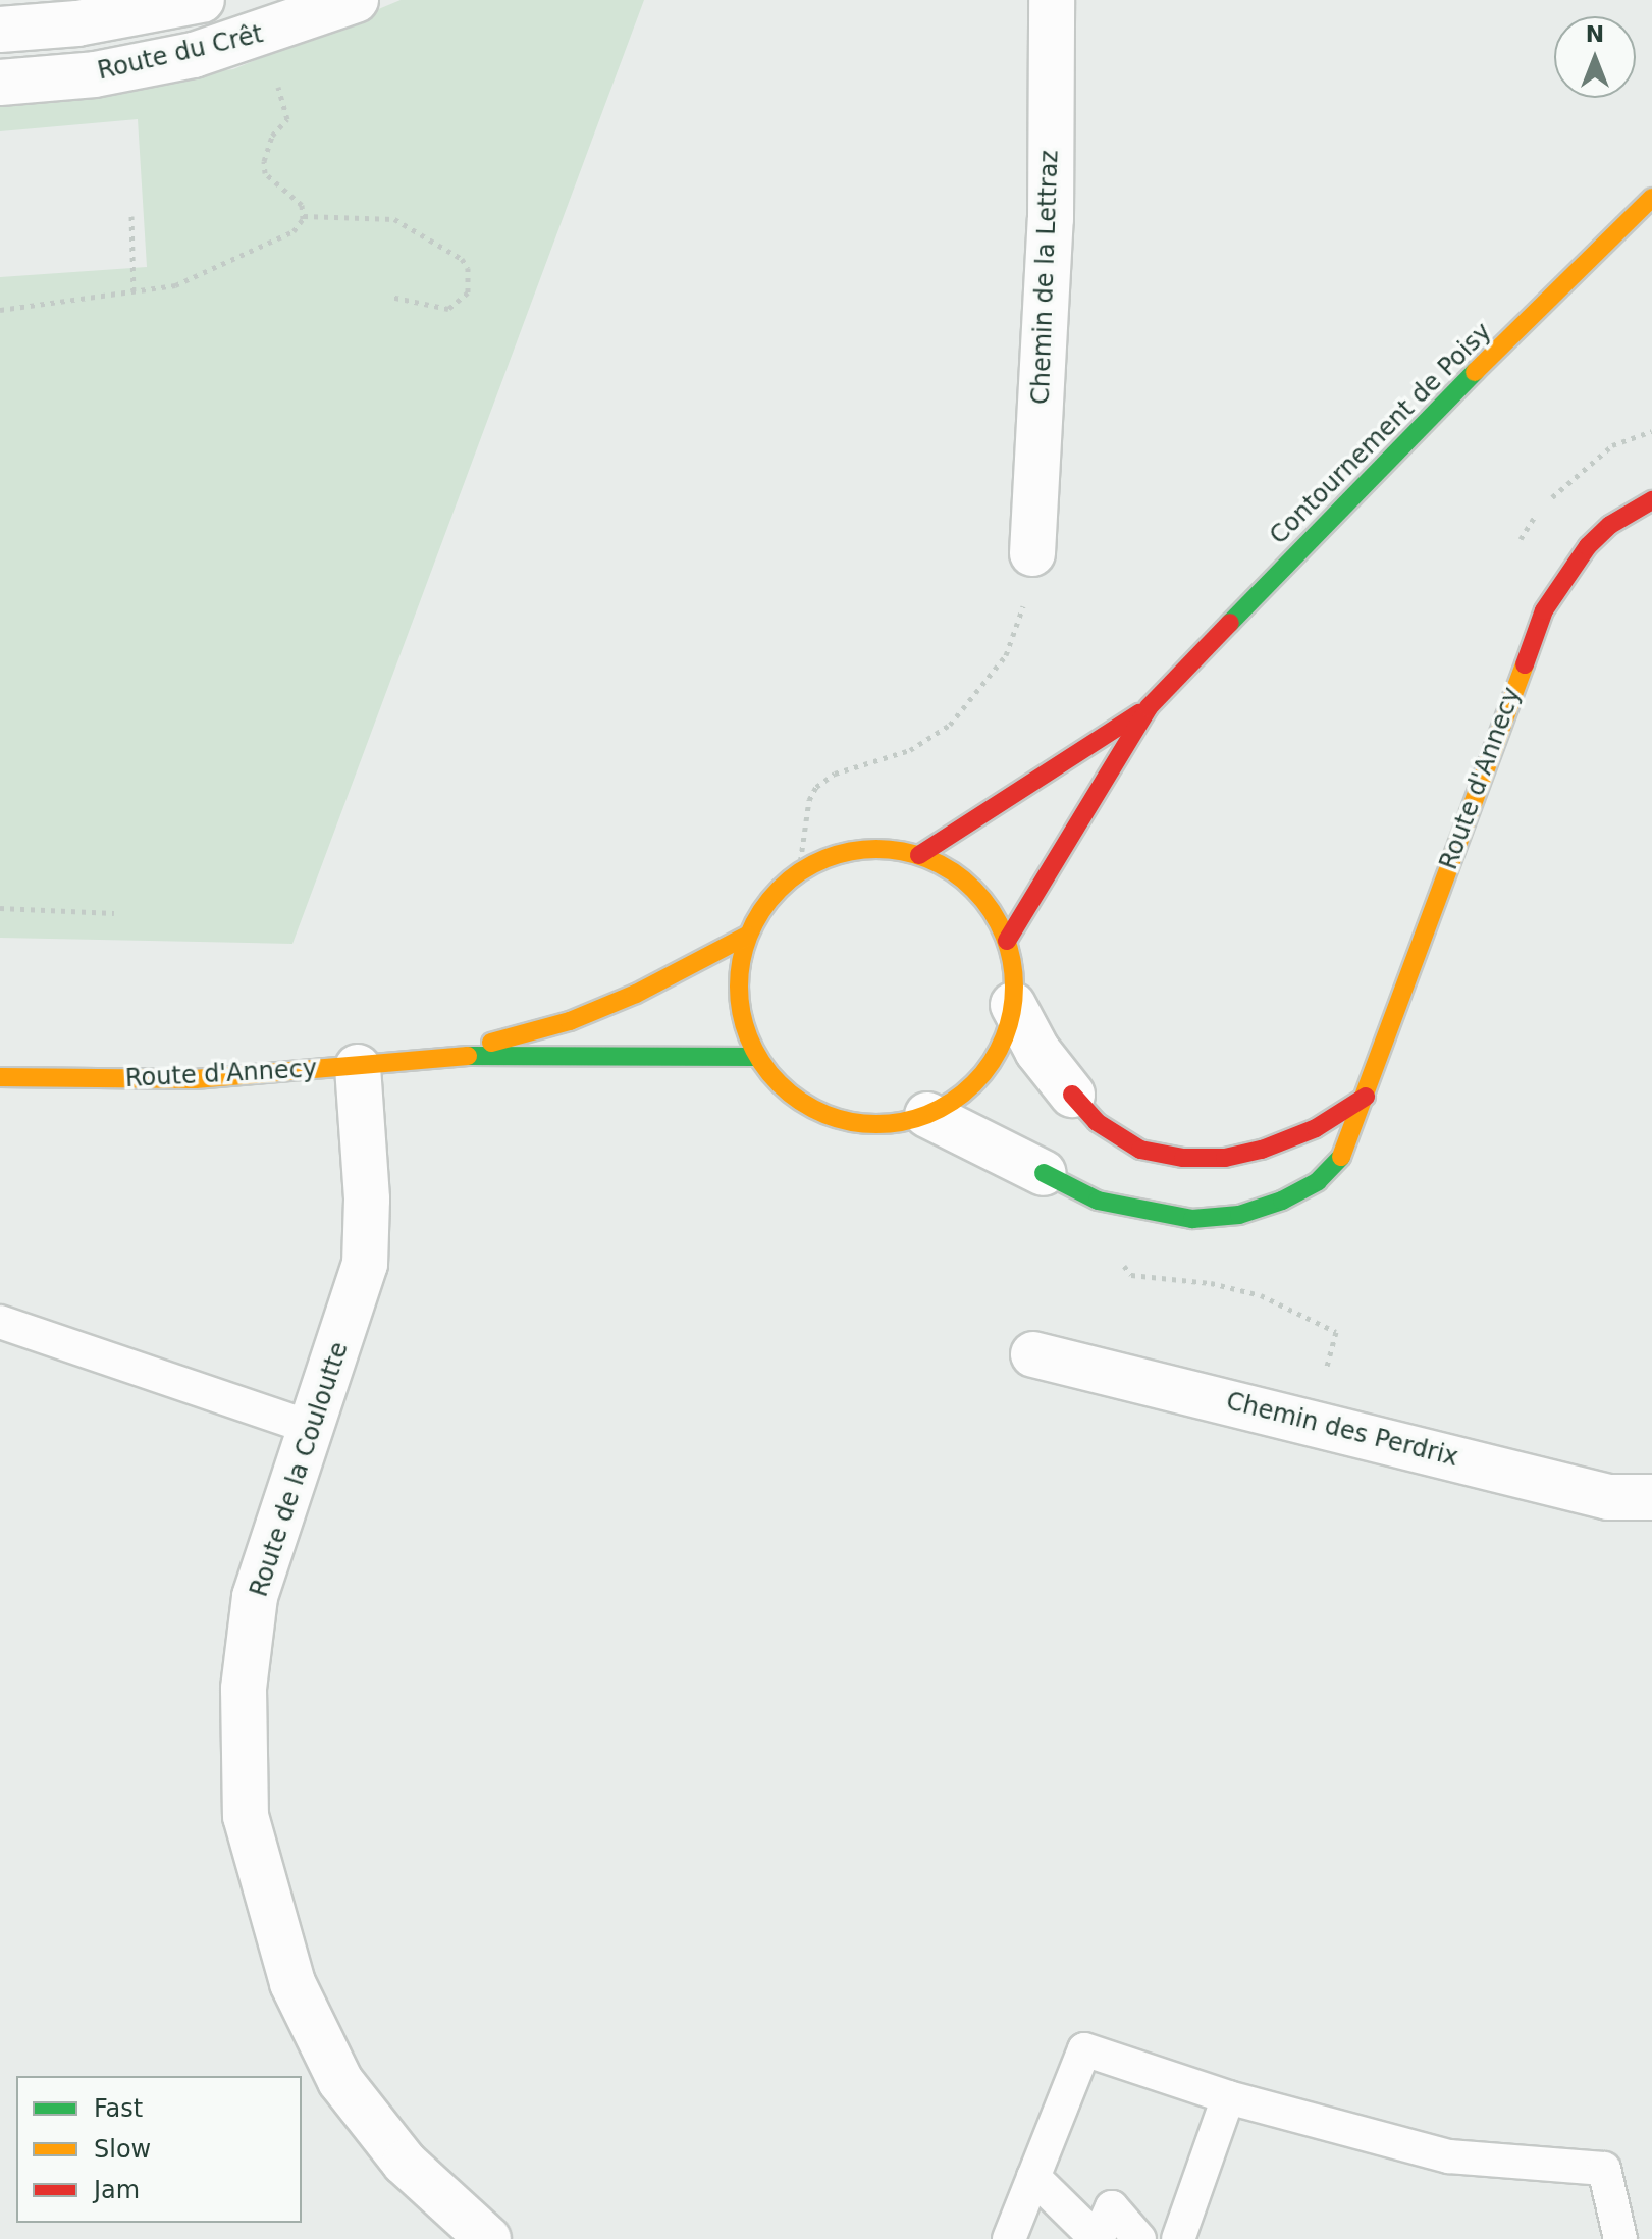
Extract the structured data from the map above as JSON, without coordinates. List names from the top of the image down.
{
  "streets": {
    "main road": ["Contournement de Poisy", "Route d'Annecy"],
    "street": [
      "Route du Crêt",
      "Chemin de la Lettraz",
      "Chemin des Perdrix",
      "Route de la Couloutte"
    ]
  },
  "crossings": [
    ["Contournement de Poisy", "Route d'Annecy"],
    ["Route d'Annecy", "Route de la Couloutte"]
  ],
  "legend": ["Fast", "Slow", "Jam"],
  "north": "top"
}
